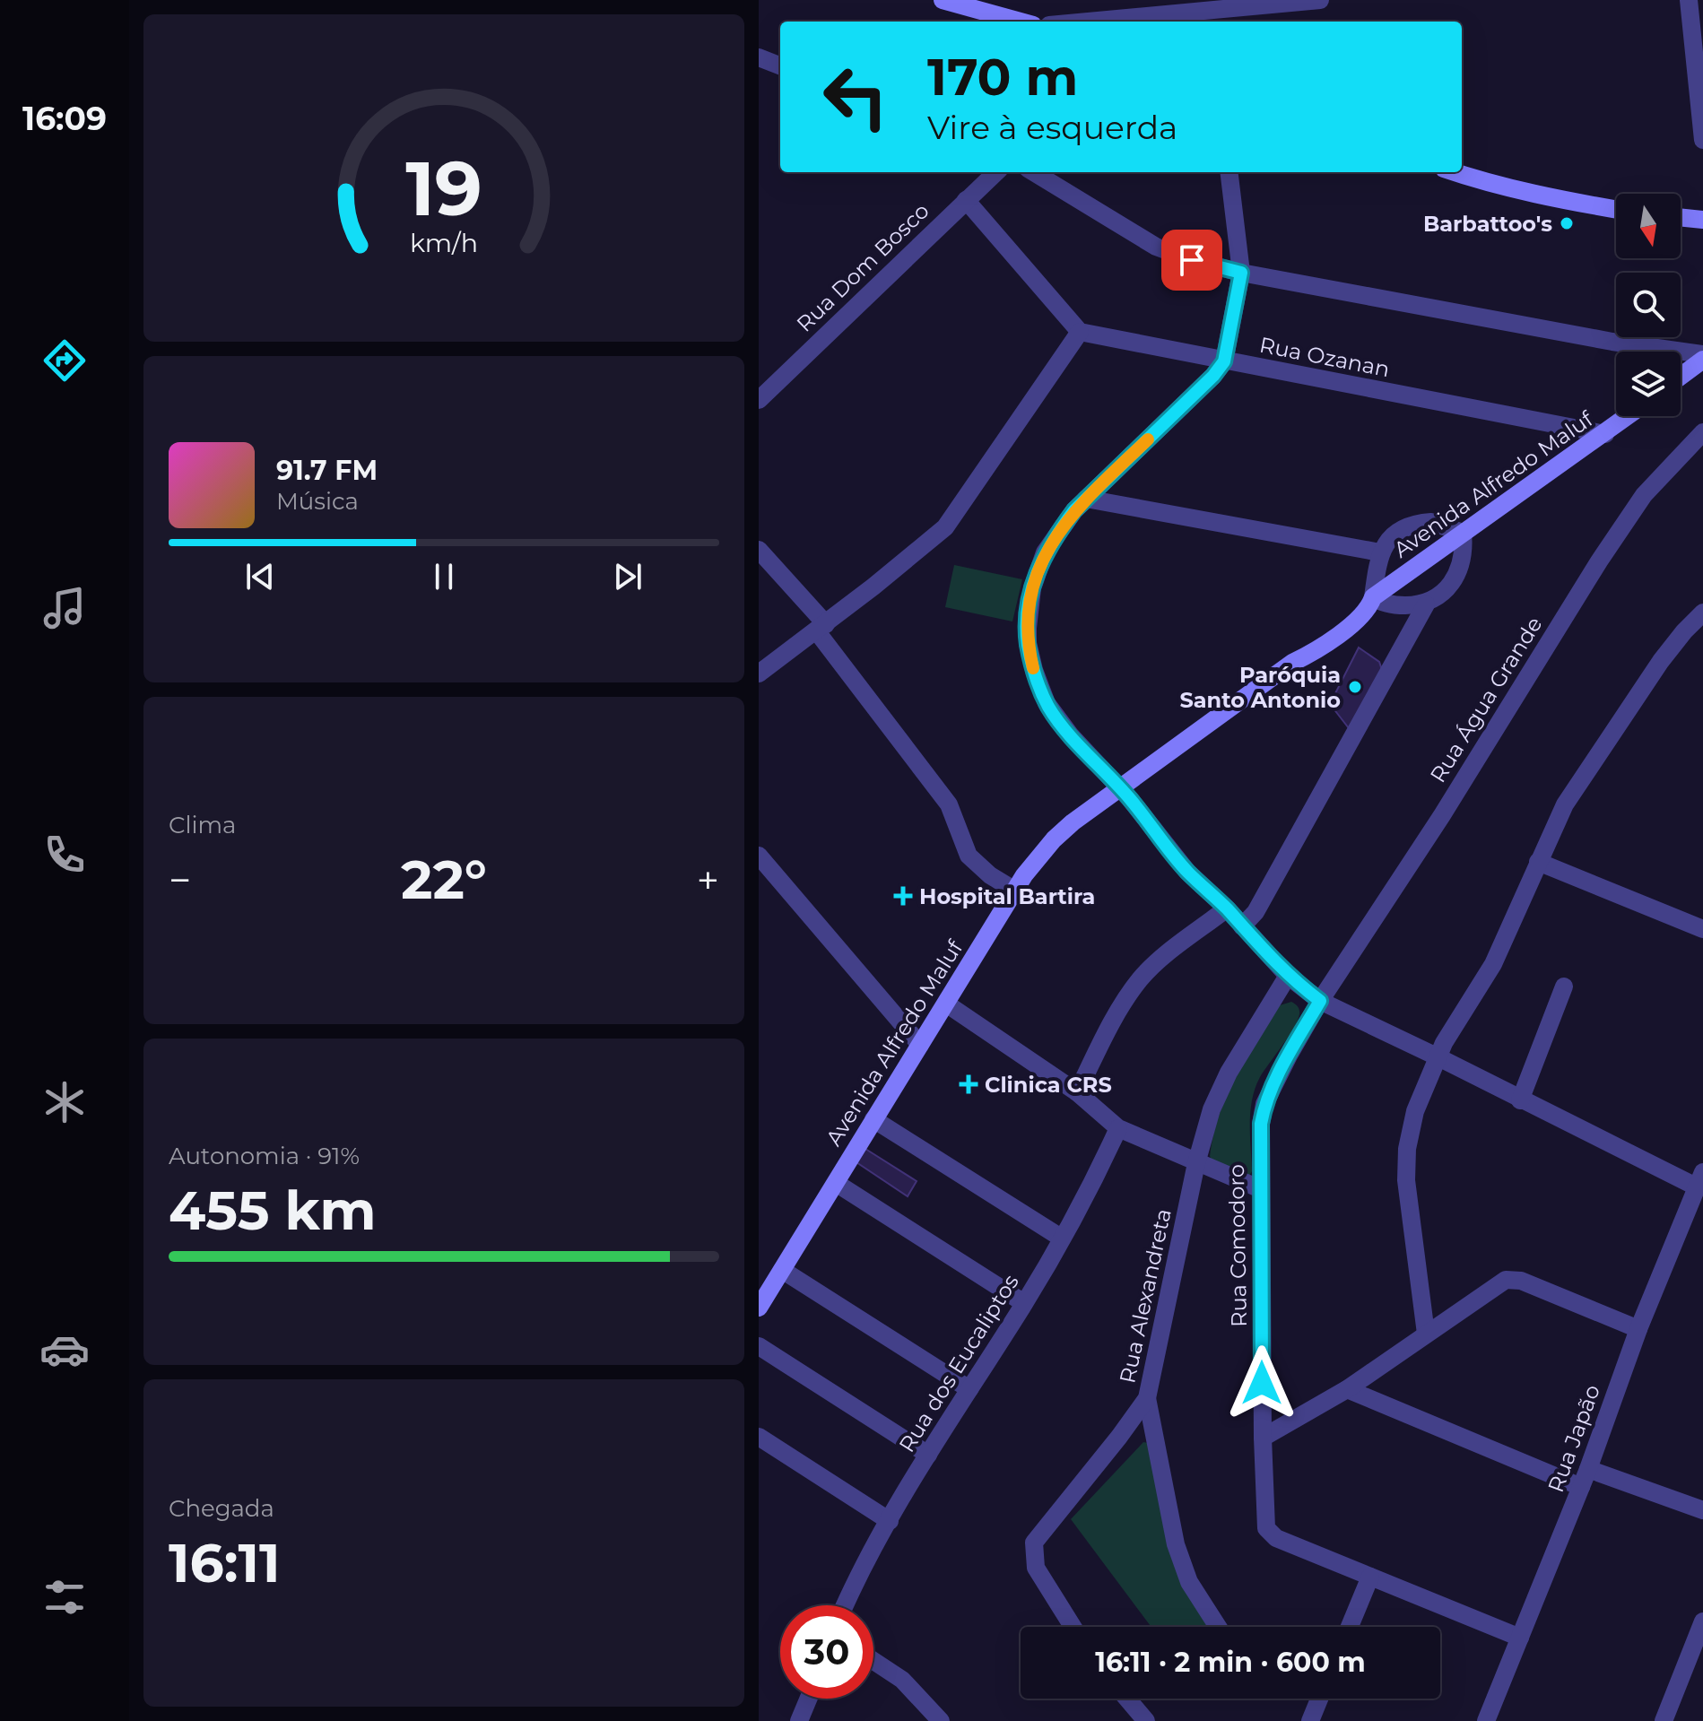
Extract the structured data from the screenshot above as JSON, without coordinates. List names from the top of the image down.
{
  "streets": {
    "main road": ["Avenida Alfredo Maluf"],
    "street": [
      "Rua Dom Bosco",
      "Rua Ozanan",
      "Rua Água Grande",
      "Rua Comodoro",
      "Rua Alexandreta",
      "Rua dos Eucaliptos",
      "Rua Japão"
    ]
  },
  "crossings": [
    ["Rua Ozanan", "Avenida Alfredo Maluf"],
    ["Rua Água Grande", "Rua Comodoro"],
    ["Rua Comodoro", "Rua Japão"]
  ],
  "places": {
    "other": ["Barbattoo's", "Paróquia Santo Antonio"],
    "health": ["Hospital Bartira", "Clinica CRS"]
  },
  "north": "bottom",
  "page": {
    "tabs": "16:09",
    "turn": ["170 m", "Vire à esquerda"],
    "song": ["91.7 FM", "Música"],
    "tile": [
      "Clima",
      ["Autonomia · 91%", "455 km"],
      ["Chegada", "16:11"]
    ],
    "heat": ["−", "22°", "+"],
    "limit": "30",
    "trip": "16:11 · 2 min · 600 m",
    "gauge": ["19", "km/h"]
  }
}
